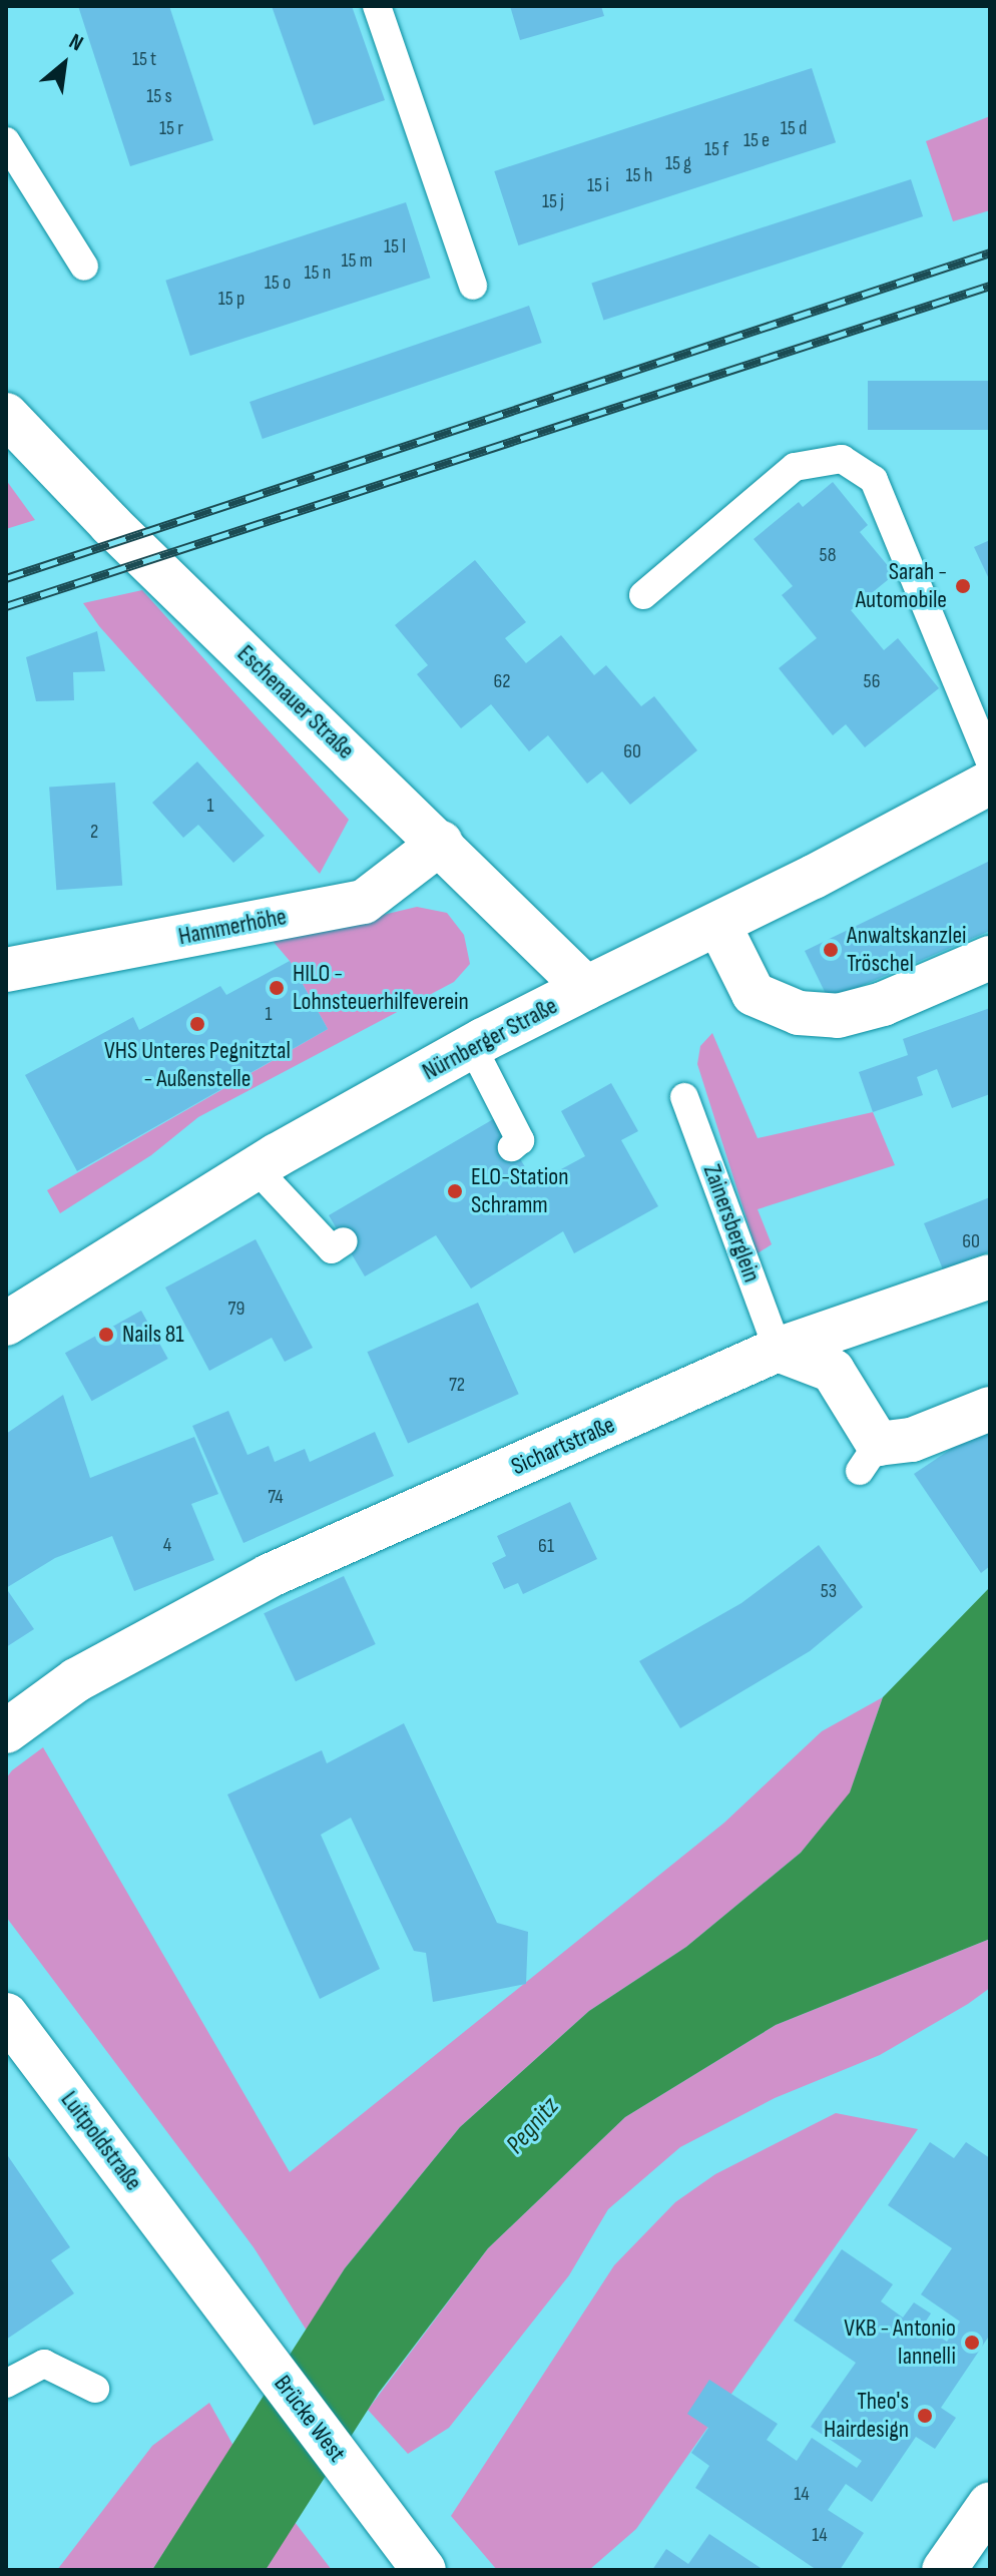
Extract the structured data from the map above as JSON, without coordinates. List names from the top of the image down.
{
  "streets": {
    "street": [
      "Eschenauer Straße",
      "Hammerhöhe",
      "Nürnberger Straße",
      "Sichartstraße",
      "Luitpoldstraße",
      "Brücke West"
    ],
    "lane": ["Zainersberglein"]
  },
  "crossings": [
    ["Eschenauer Straße", "Hammerhöhe"],
    ["Eschenauer Straße", "Nürnberger Straße"],
    ["Zainersberglein", "Sichartstraße"],
    ["Luitpoldstraße", "Brücke West"]
  ],
  "water": ["Pegnitz"],
  "places": [
    "Sarah - Automobile",
    "Anwaltskanzlei Tröschel",
    "HILO - Lohnsteuerhilfeverein",
    "VHS Unteres Pegnitztal - Außenstelle",
    "ELO-Station Schramm",
    "Nails 81",
    "VKB - Antonio Iannelli",
    "Theo's Hairdesign"
  ],
  "house_numbers": [
    "15 t",
    "15 s",
    "15 r",
    "15 d",
    "15 e",
    "15 f",
    "15 g",
    "15 h",
    "15 i",
    "15 j",
    "15 l",
    "15 m",
    "15 n",
    "15 o",
    "15 p",
    "58",
    "62",
    "56",
    "60",
    "1",
    "2",
    "1",
    "60",
    "79",
    "72",
    "74",
    "4",
    "61",
    "53",
    "14",
    "14"
  ],
  "north": "top right"
}
